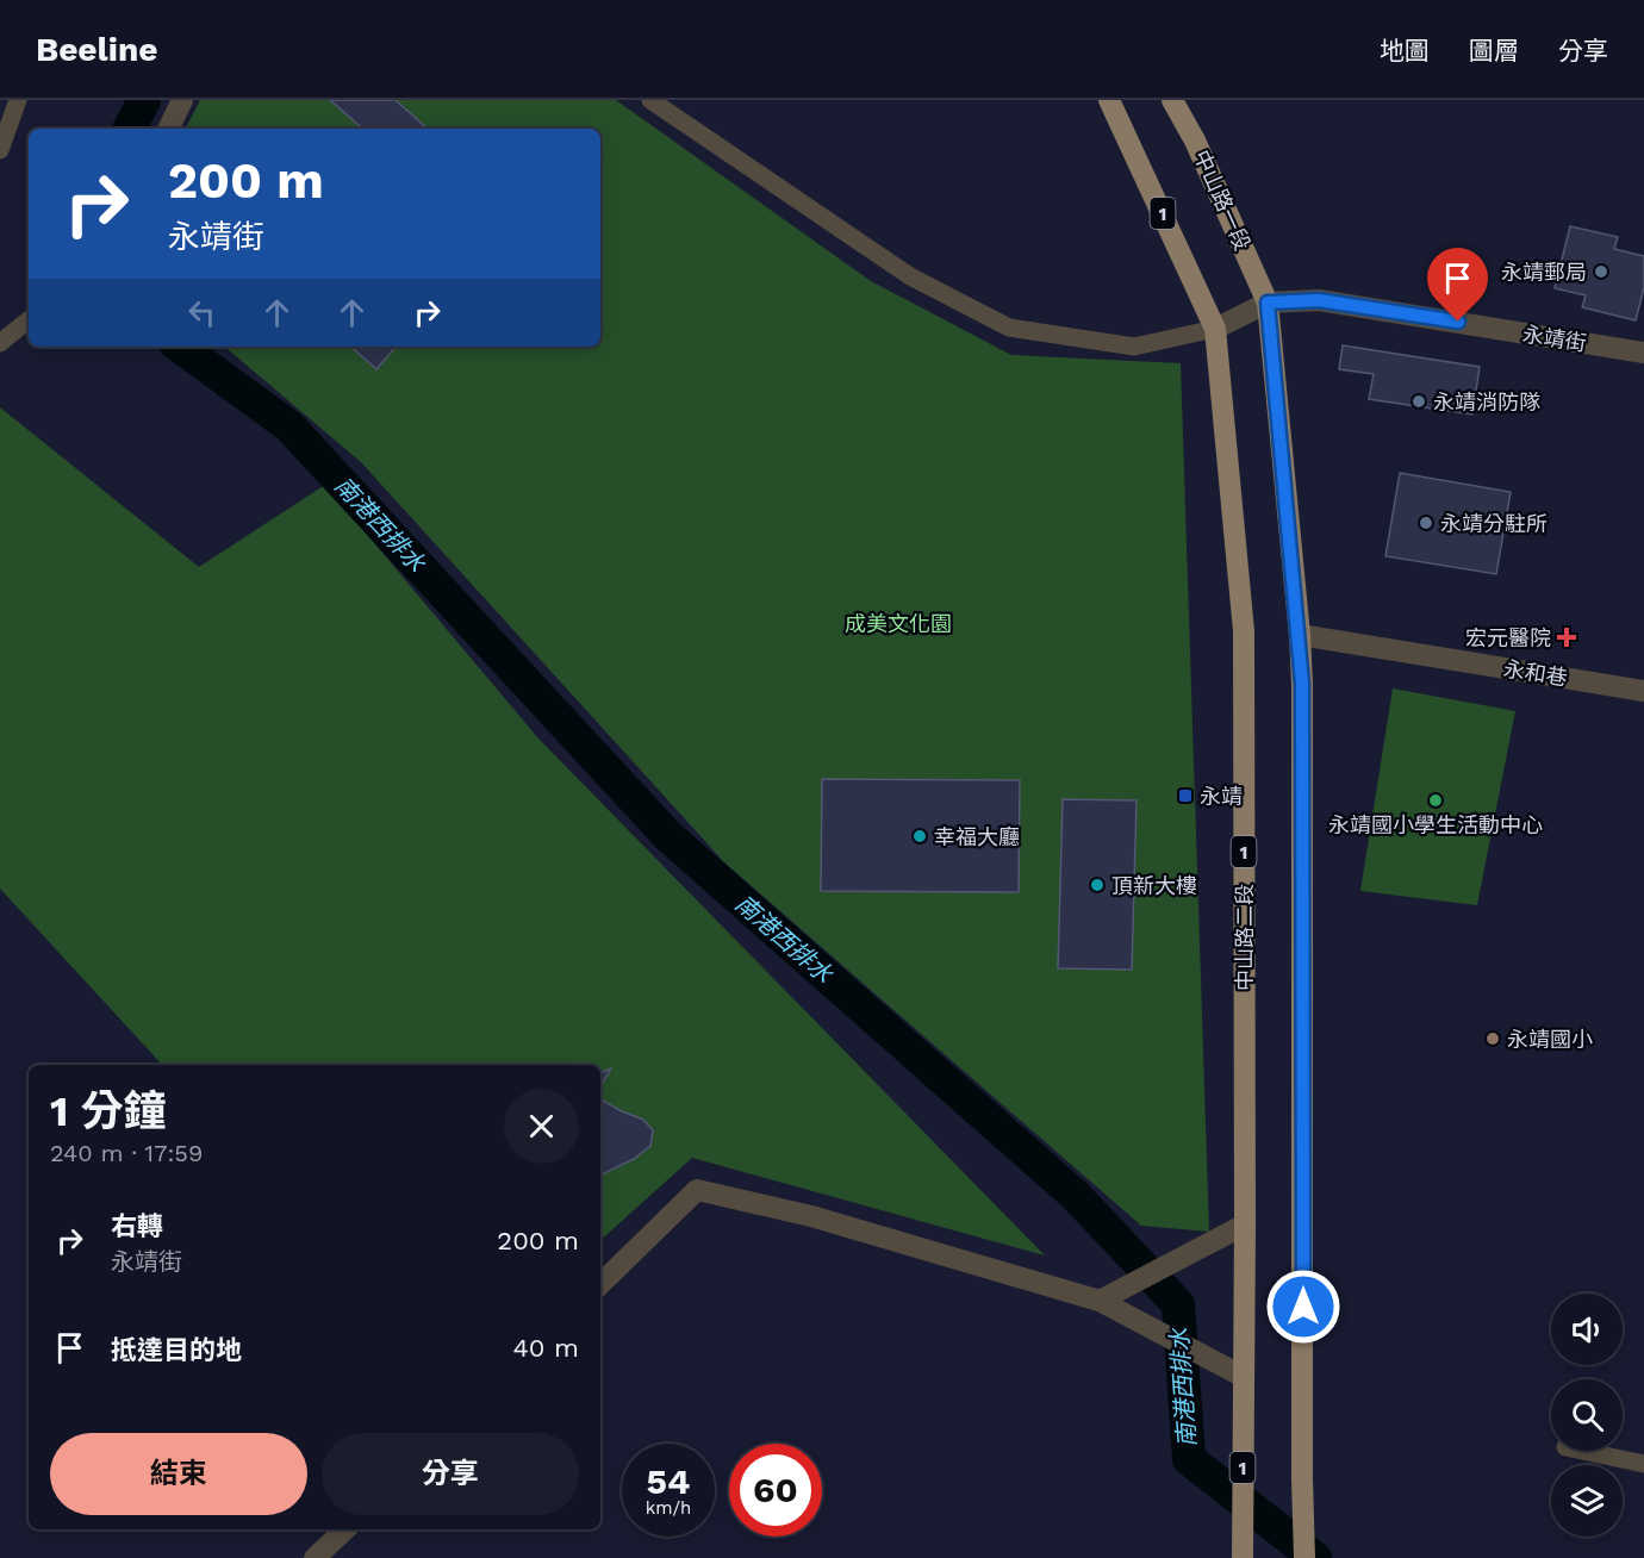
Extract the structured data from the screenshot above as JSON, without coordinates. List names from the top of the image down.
{
  "streets": {
    "main road": ["中山路一段", "1", "中山路二段"],
    "street": ["永靖街", "永和巷"]
  },
  "crossings": [
    ["中山路一段", "永靖街"],
    ["1", "永靖街"],
    ["1", "中山路二段"],
    ["永靖街", "中山路二段"]
  ],
  "water": ["南港西排水"],
  "parks": ["成美文化園"],
  "places": {
    "other": [
      "永靖郵局",
      "永靖消防隊",
      "永靖分駐所",
      "永靖國小學生活動中心",
      "幸福大廳",
      "頂新大樓",
      "永靖國小"
    ],
    "health": ["宏元醫院"],
    "transit": ["永靖"]
  },
  "page": {
    "header": "Beeline",
    "nav": ["地圖", "圖層", "分享"],
    "turn": ["200 m", "永靖街"],
    "heading": ["1 分鐘", "240 m · 17:59"],
    "list": [
      {
        "name": "右轉",
        "note": "永靖街",
        "value": "200 m"
      },
      {
        "name": "抵達目的地",
        "value": "40 m"
      }
    ],
    "buttons": ["結束", "分享"],
    "speed": "54 km/h",
    "limit": "60"
  }
}
